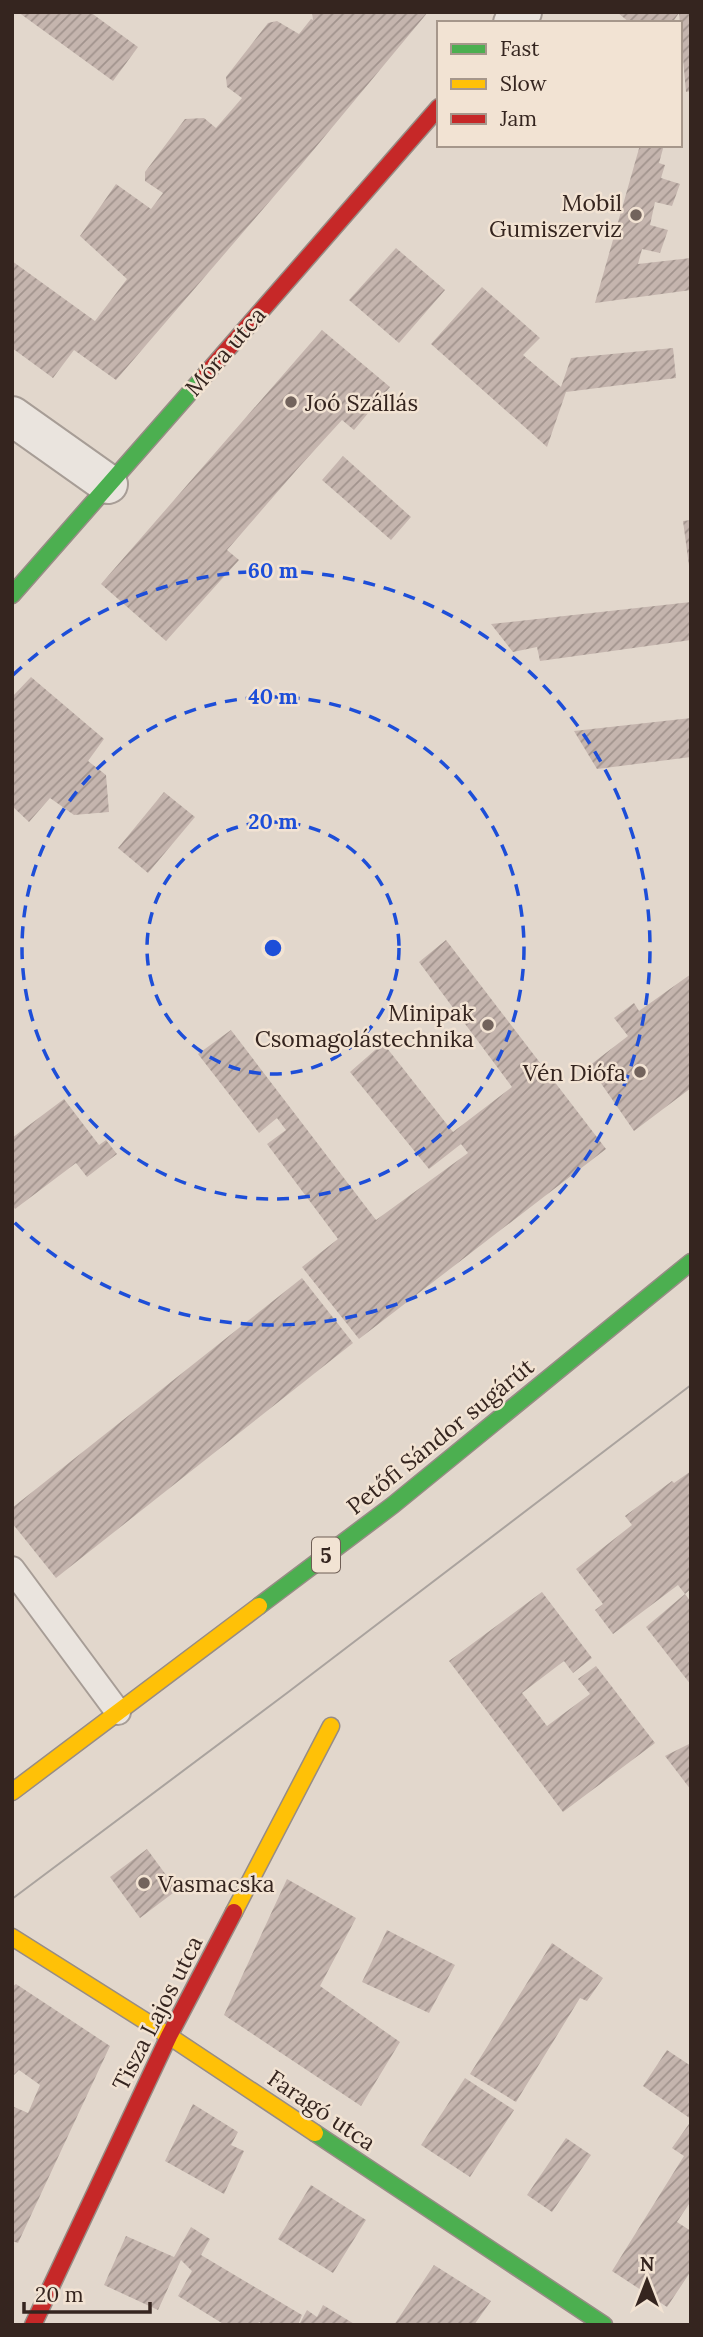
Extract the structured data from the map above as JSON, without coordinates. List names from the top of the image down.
{
  "streets": {
    "street": [
      "Móra utca",
      "Petőfi Sándor sugárút",
      "5",
      "Tisza Lajos utca",
      "Faragó utca"
    ]
  },
  "crossings": [
    ["Tisza Lajos utca", "Faragó utca"]
  ],
  "places": [
    "Mobil Gumiszerviz",
    "Joó Szállás",
    "Minipak Csomagolástechnika",
    "Vén Diófa",
    "Vasmacska"
  ],
  "legend": ["Fast", "Slow", "Jam"],
  "scale_bar": "20 m",
  "north": "top",
  "rings": ["60 m", "40 m", "20 m"]
}
